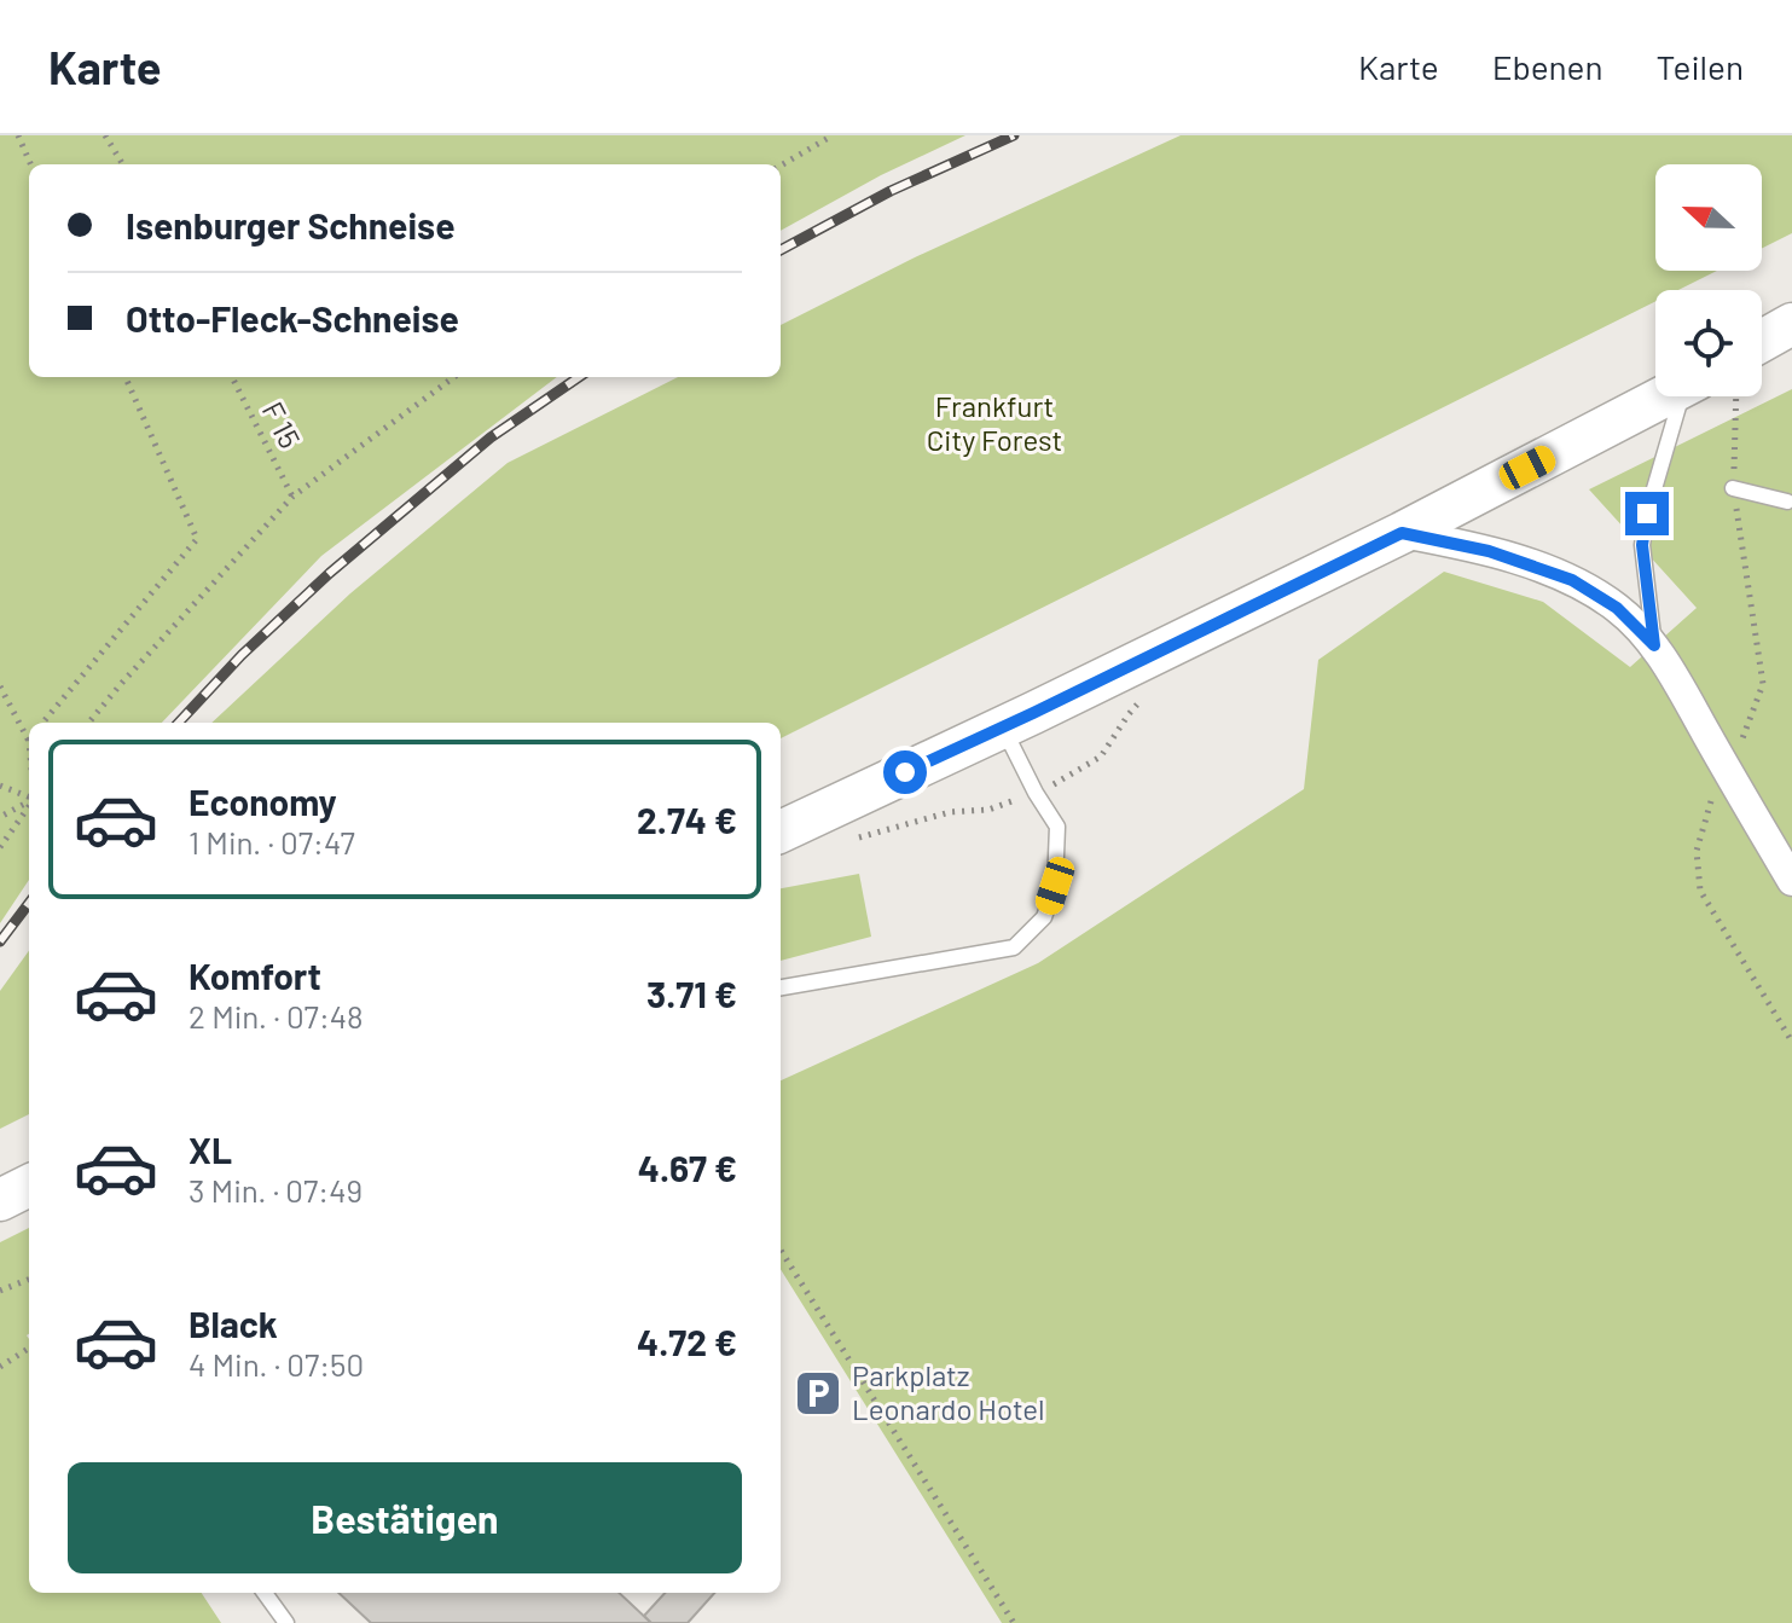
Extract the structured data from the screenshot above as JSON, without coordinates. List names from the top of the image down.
{
  "streets": {
    "path": ["F 15"]
  },
  "parks": ["Frankfurt City Forest"],
  "places": {
    "parking": ["Parkplatz Leonardo Hotel"]
  },
  "north": "left",
  "page": {
    "header": "Karte",
    "nav": ["Karte", "Ebenen", "Teilen"],
    "banner": ["Isenburger Schneise", "Otto-Fleck-Schneise"],
    "list": [
      {
        "name": "Economy",
        "note": "1 Min. · 07:47",
        "value": "2.74 €"
      },
      {
        "name": "Komfort",
        "note": "2 Min. · 07:48",
        "value": "3.71 €"
      },
      {
        "name": "XL",
        "note": "3 Min. · 07:49",
        "value": "4.67 €"
      },
      {
        "name": "Black",
        "note": "4 Min. · 07:50",
        "value": "4.72 €"
      }
    ],
    "buttons": "Bestätigen"
  }
}
